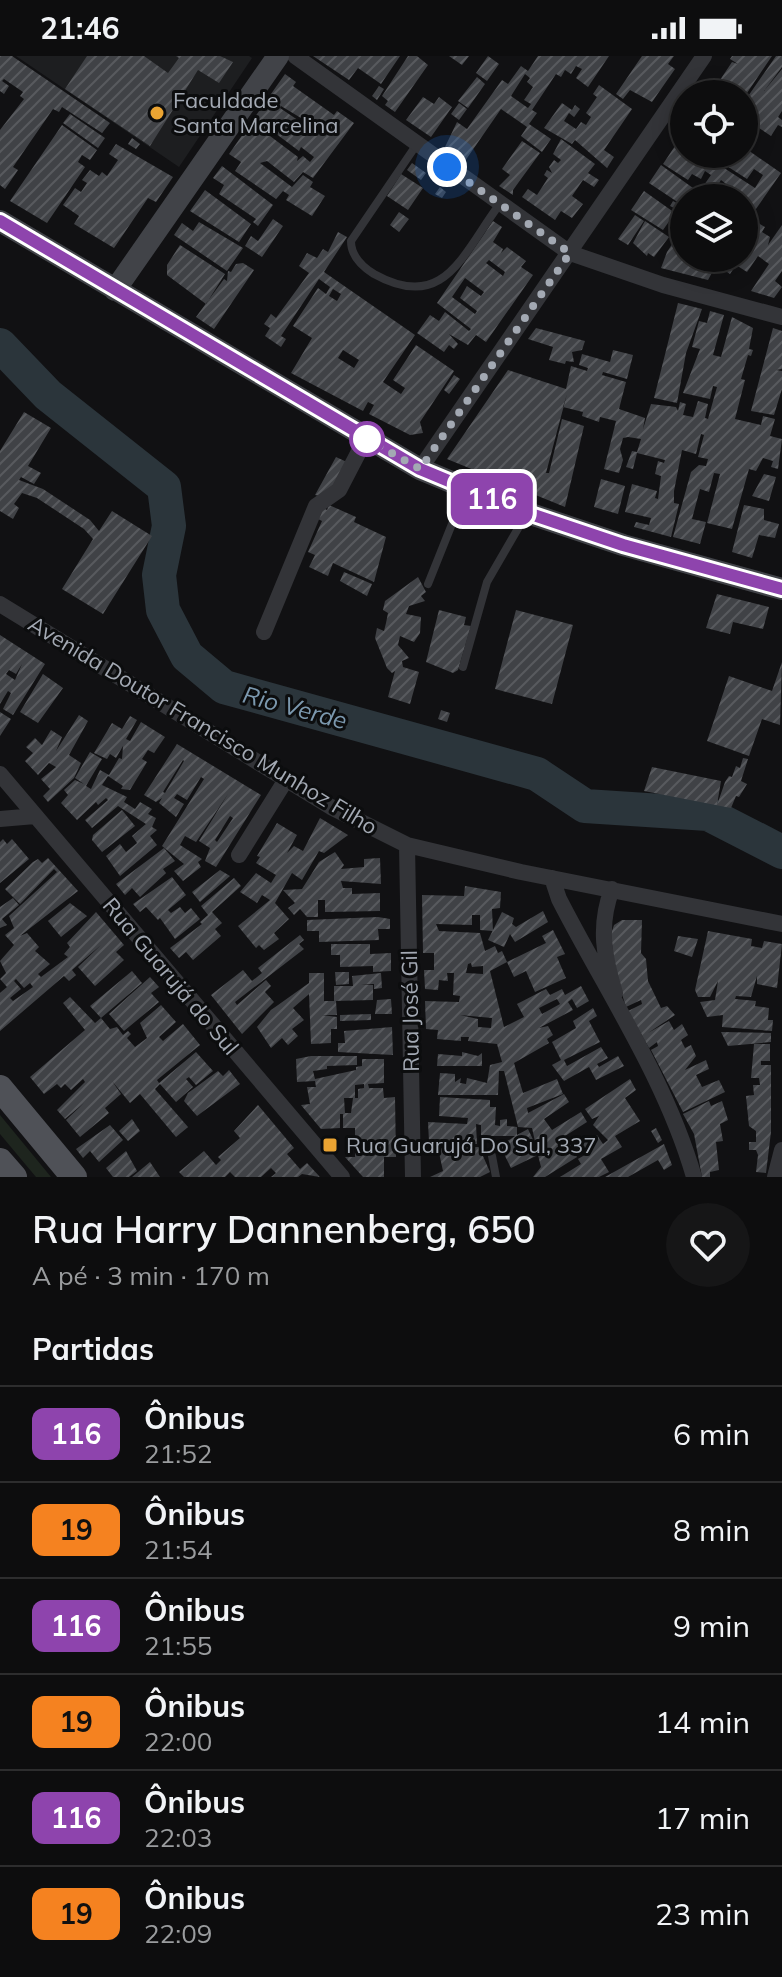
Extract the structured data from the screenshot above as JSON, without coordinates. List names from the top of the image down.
{
  "streets": {
    "street": ["Avenida Doutor Francisco Munhoz Filho", "Rua Guarujá do Sul", "Rua José Gil"]
  },
  "crossings": [
    ["Avenida Doutor Francisco Munhoz Filho", "Rua José Gil"]
  ],
  "water": ["Rio Verde"],
  "places": {
    "other": ["Faculdade Santa Marcelina"],
    "transit": ["Rua Guarujá Do Sul, 337"]
  },
  "lines": ["bus line 116"],
  "page": {
    "status": "21:46",
    "on_map": "116",
    "heading": [
      ["Rua Harry Dannenberg, 650", "A pé · 3 min · 170 m"],
      "Partidas"
    ],
    "list": [
      {
        "mark": "116",
        "name": "Ônibus",
        "note": "21:52",
        "value": "6 min"
      },
      {
        "mark": "19",
        "name": "Ônibus",
        "note": "21:54",
        "value": "8 min"
      },
      {
        "mark": "116",
        "name": "Ônibus",
        "note": "21:55",
        "value": "9 min"
      },
      {
        "mark": "19",
        "name": "Ônibus",
        "note": "22:00",
        "value": "14 min"
      },
      {
        "mark": "116",
        "name": "Ônibus",
        "note": "22:03",
        "value": "17 min"
      },
      {
        "mark": "19",
        "name": "Ônibus",
        "note": "22:09",
        "value": "23 min"
      }
    ]
  }
}
